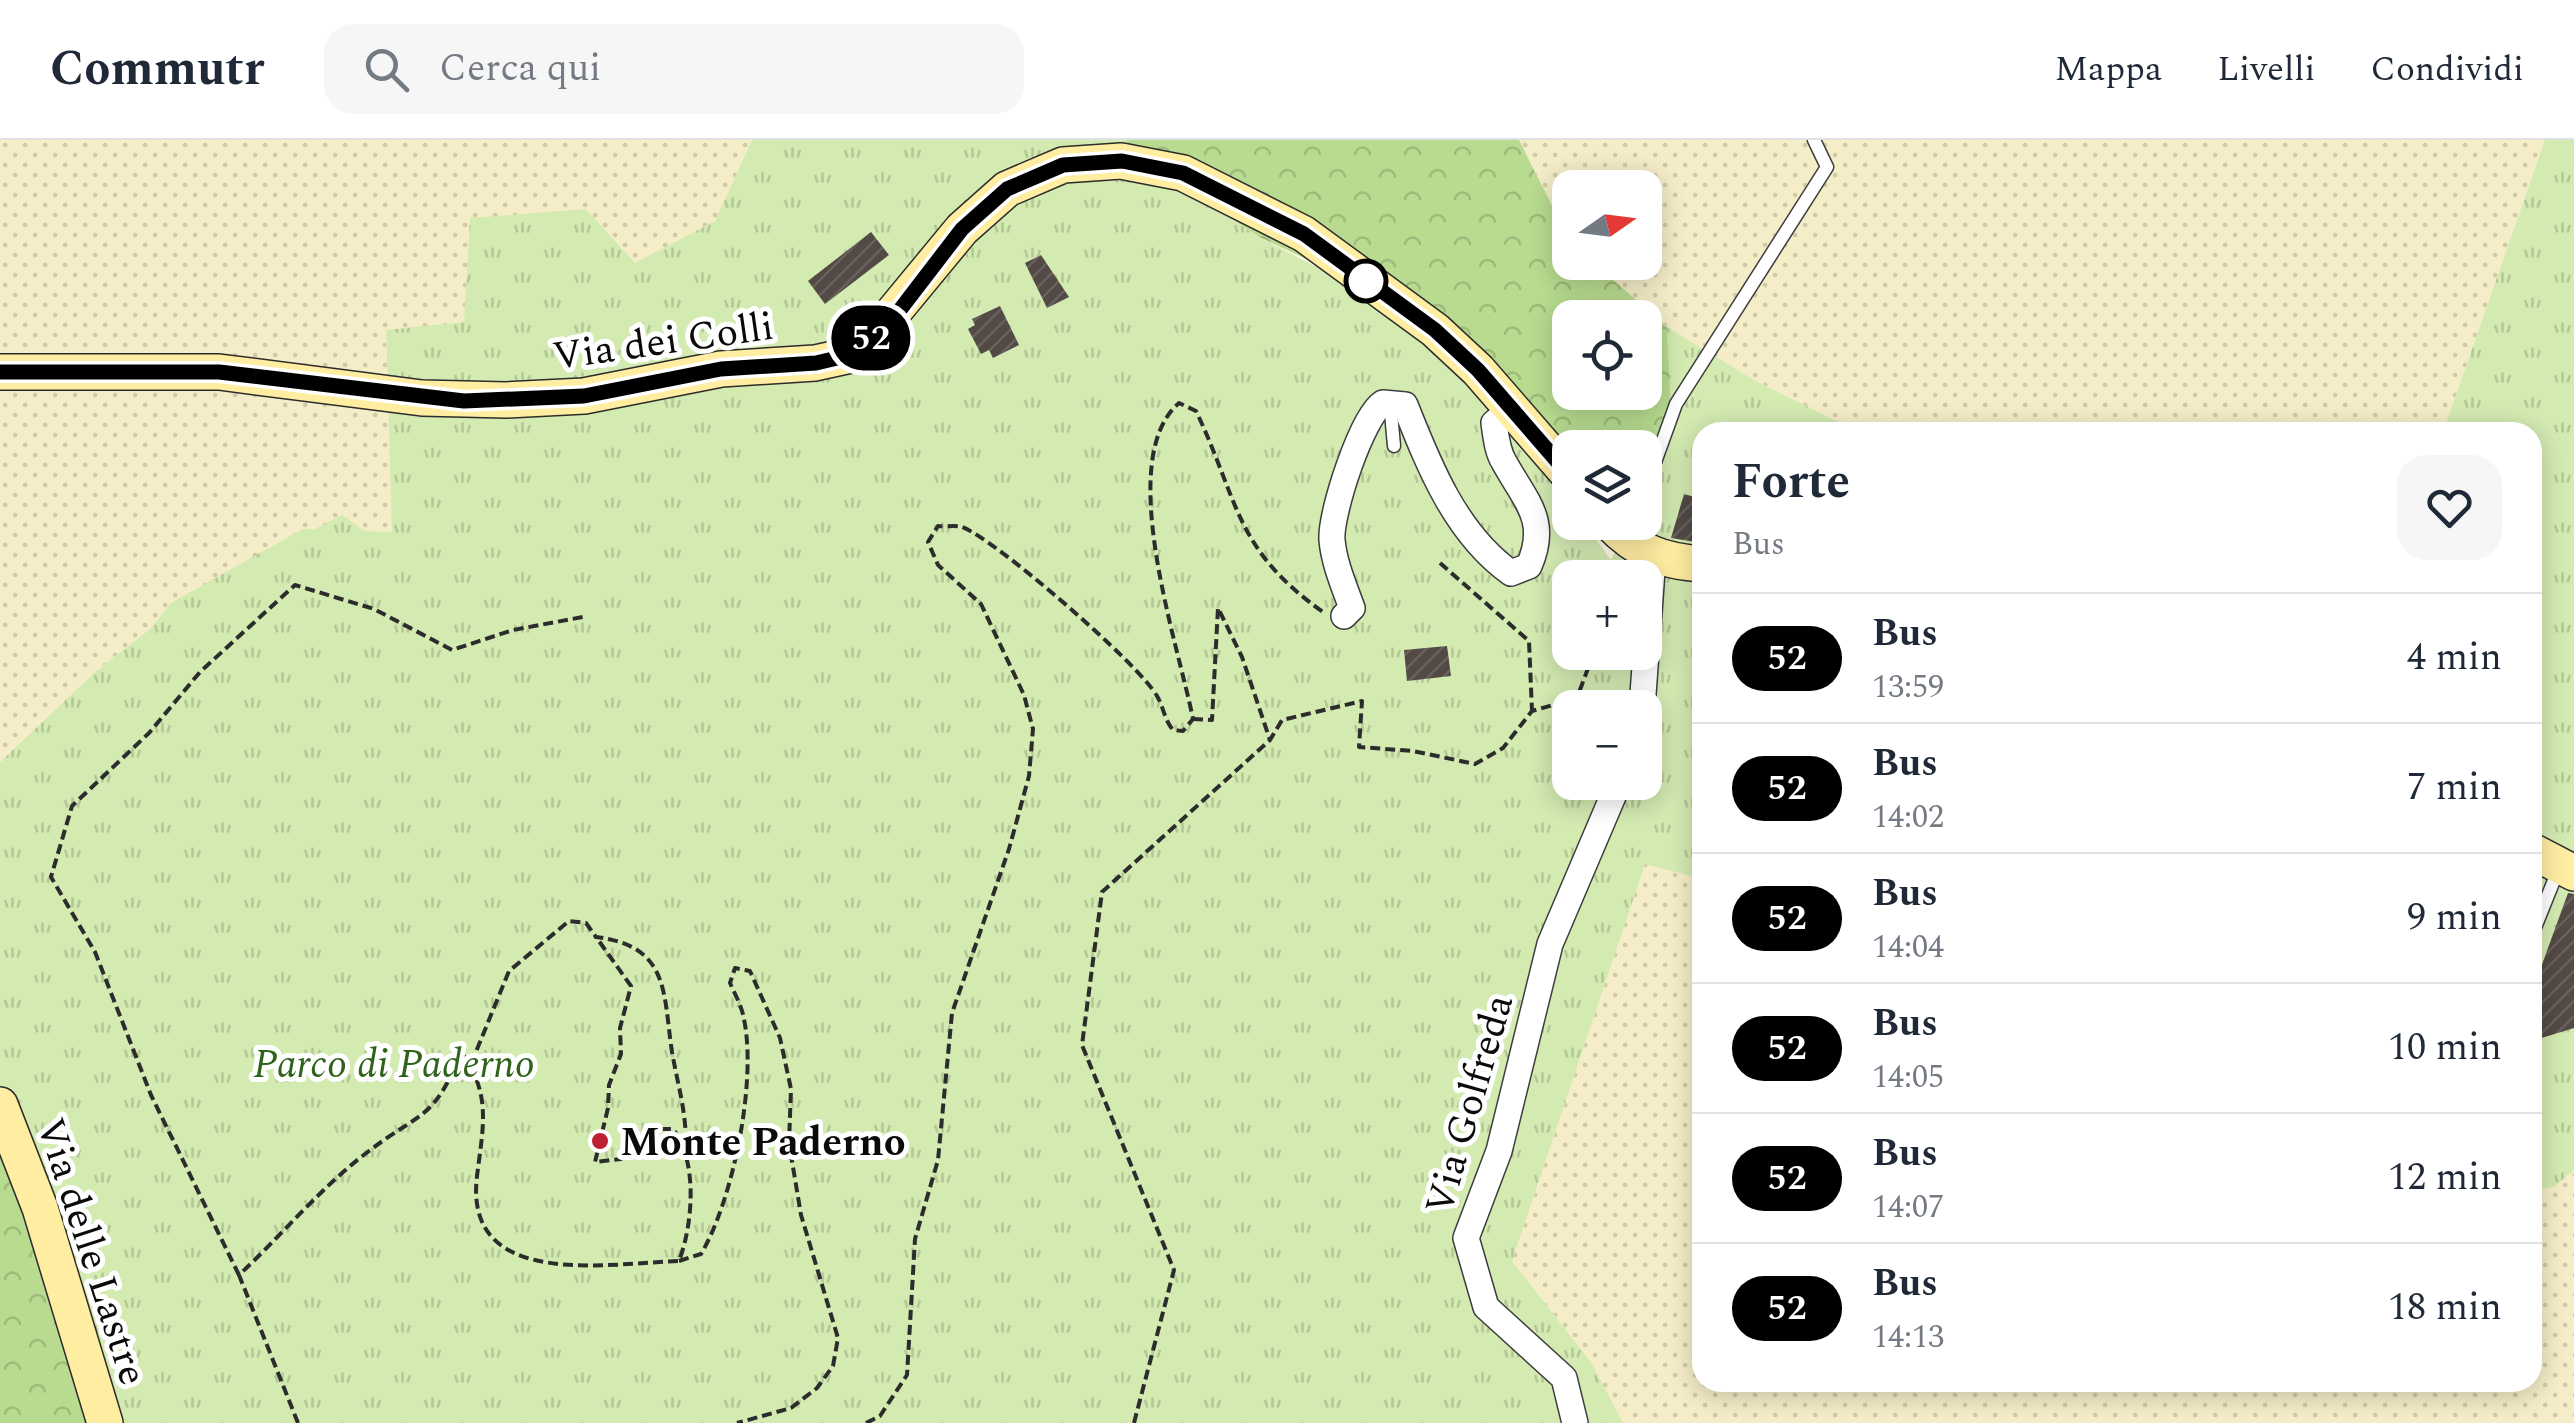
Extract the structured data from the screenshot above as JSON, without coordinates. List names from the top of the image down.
{
  "streets": {
    "main road": ["Via dei Colli", "Via delle Lastre"],
    "street": ["Via Golfreda"]
  },
  "parks": ["Parco di Paderno"],
  "places": ["Monte Paderno"],
  "lines": ["bus line 52"],
  "north": "right",
  "page": {
    "header": "Commutr",
    "search": "Cerca qui",
    "nav": ["Mappa", "Livelli", "Condividi"],
    "on_map": "52",
    "map_buttons": ["+", "−"],
    "heading": ["Forte", "Bus"],
    "list": [
      {
        "mark": "52",
        "name": "Bus",
        "note": "13:59",
        "value": "4 min"
      },
      {
        "mark": "52",
        "name": "Bus",
        "note": "14:02",
        "value": "7 min"
      },
      {
        "mark": "52",
        "name": "Bus",
        "note": "14:04",
        "value": "9 min"
      },
      {
        "mark": "52",
        "name": "Bus",
        "note": "14:05",
        "value": "10 min"
      },
      {
        "mark": "52",
        "name": "Bus",
        "note": "14:07",
        "value": "12 min"
      },
      {
        "mark": "52",
        "name": "Bus",
        "note": "14:13",
        "value": "18 min"
      }
    ]
  }
}
